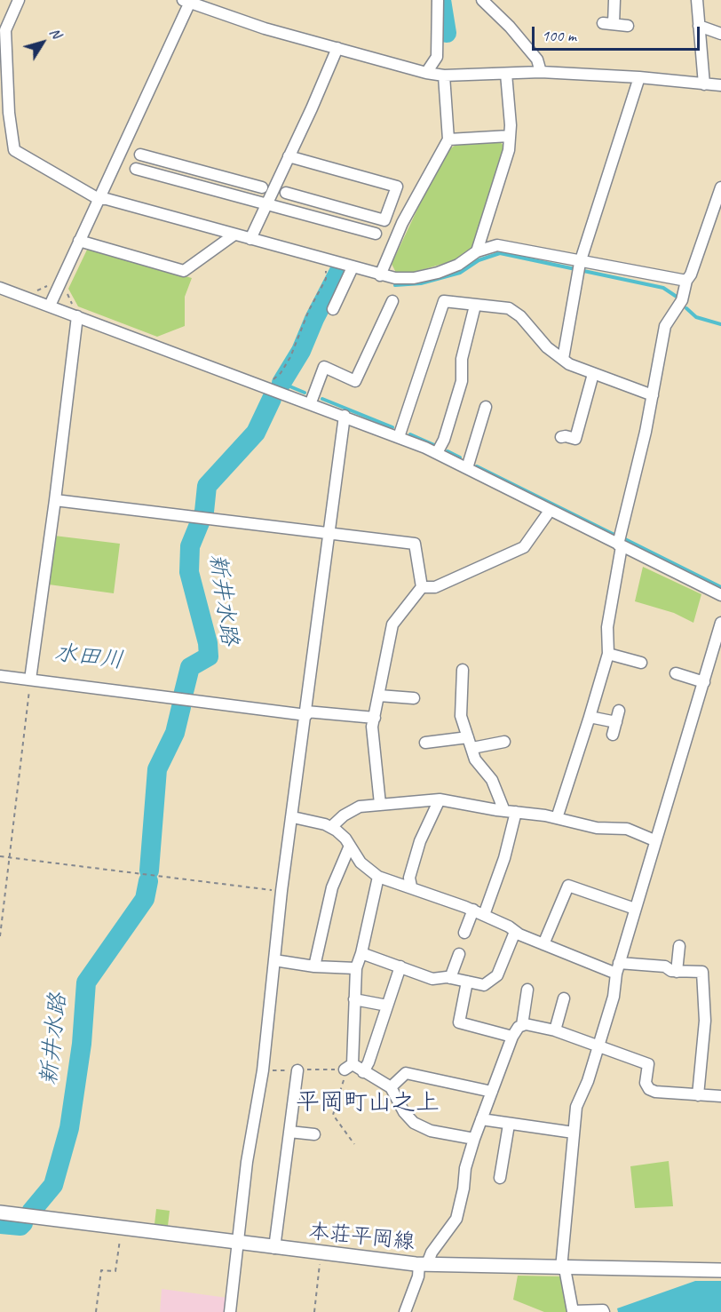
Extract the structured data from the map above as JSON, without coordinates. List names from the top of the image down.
{
  "streets": {
    "main road": ["本荘平岡線"]
  },
  "districts": ["平岡町山之上"],
  "water": ["新井水路", "水田川"],
  "scale_bar": "100 m",
  "north": "top right"
}
